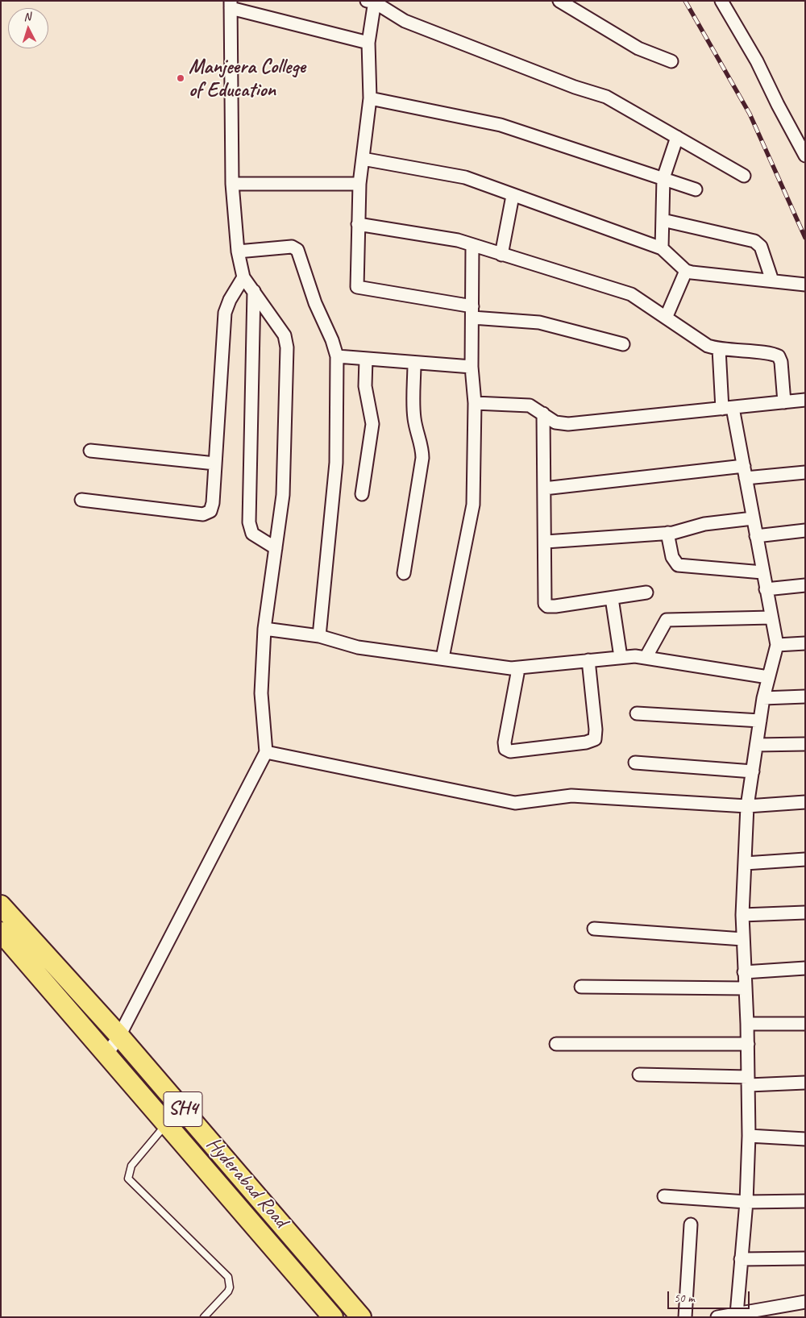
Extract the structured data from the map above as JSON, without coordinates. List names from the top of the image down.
{
  "streets": {
    "main road": ["SH4", "Hyderabad Road"]
  },
  "places": ["Manjeera College of Education"],
  "scale_bar": "50 m",
  "north": "top"
}
